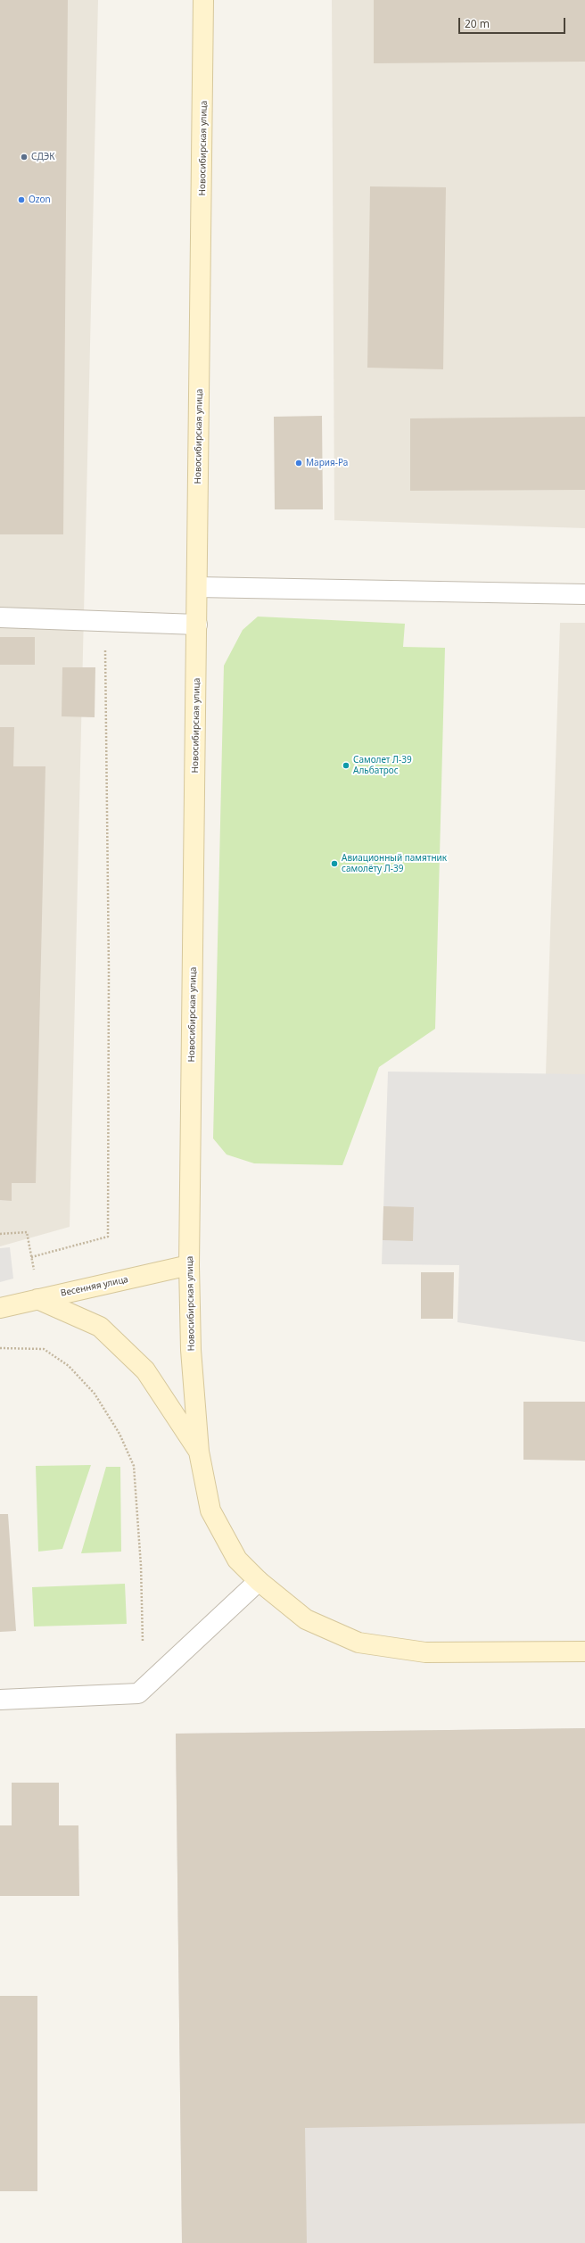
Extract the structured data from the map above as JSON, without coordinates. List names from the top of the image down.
{
  "streets": {
    "street": ["Новосибирская улица", "Весенняя улица"]
  },
  "crossings": [
    ["Новосибирская улица", "Весенняя улица"]
  ],
  "places": [
    "СДЭК",
    "Ozon",
    "Мария-Ра",
    "Самолет Л-39 Альбатрос",
    "Авиационный памятник самолёту Л-39"
  ],
  "scale_bar": "20 m"
}
